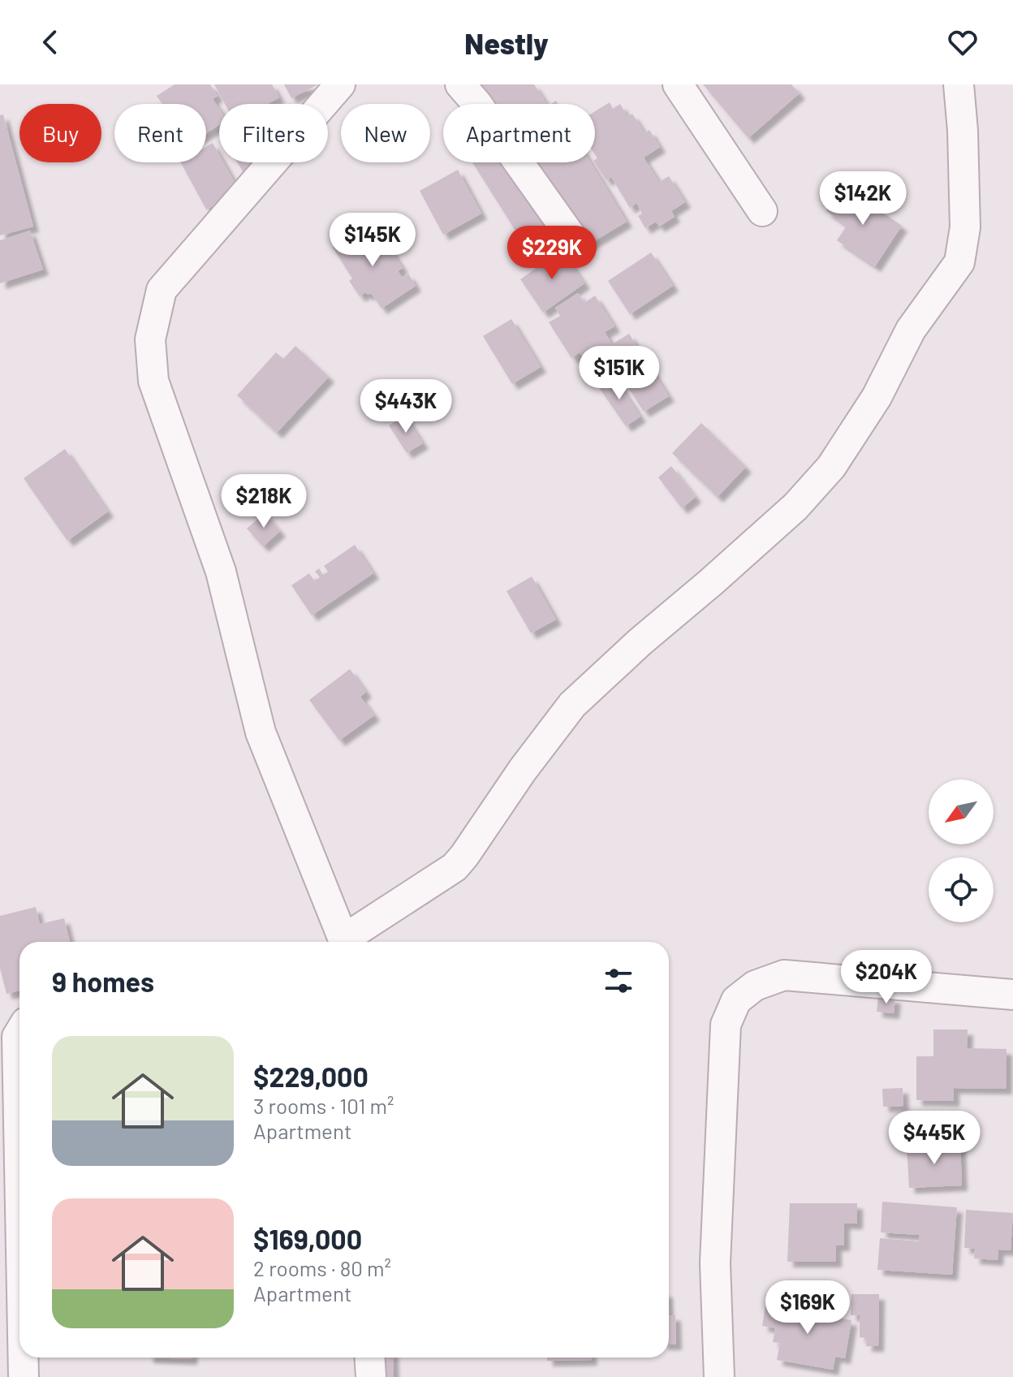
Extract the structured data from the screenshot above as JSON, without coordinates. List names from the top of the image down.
{
  "north": "bottom left",
  "page": {
    "header": "Nestly",
    "chip": [
      "Buy",
      "Rent",
      "Filters",
      "New",
      "Apartment"
    ],
    "price": [
      "$142K",
      "$145K",
      "$229K",
      "$151K",
      "$443K",
      "$218K",
      "$204K",
      "$445K",
      "$169K"
    ],
    "heading": "9 homes",
    "list": [
      {
        "name": "$229,000",
        "note": "3 rooms · 101 m² · Apartment"
      },
      {
        "name": "$169,000",
        "note": "2 rooms · 80 m² · Apartment"
      }
    ]
  }
}
